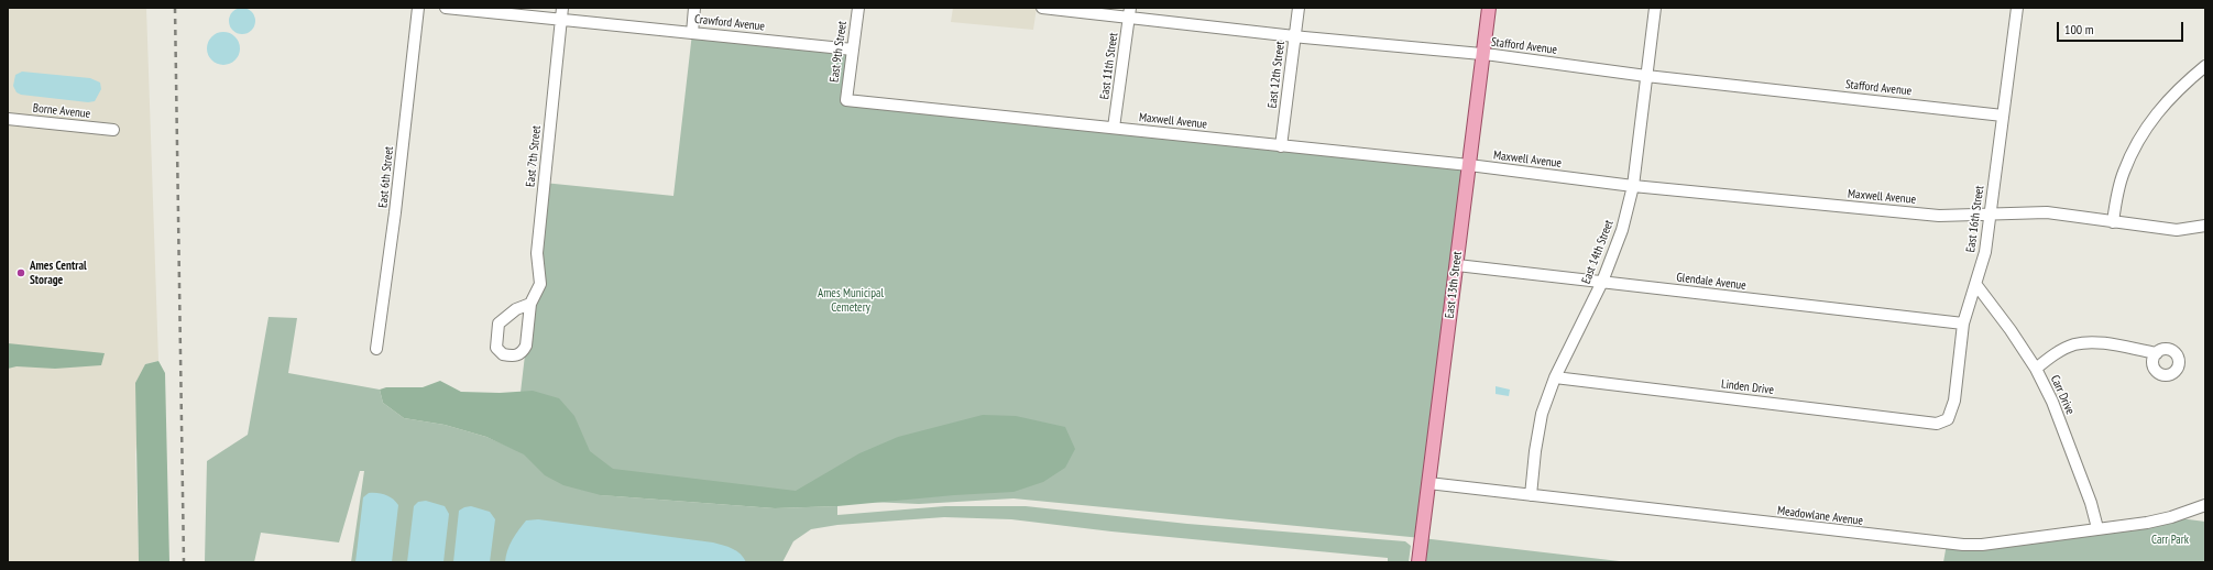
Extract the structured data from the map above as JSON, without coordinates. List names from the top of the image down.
{
  "streets": {
    "main road": ["East 13th Street"],
    "street": [
      "Crawford Avenue",
      "Stafford Avenue",
      "East 9th Street",
      "East 11th Street",
      "East 12th Street",
      "Borne Avenue",
      "Maxwell Avenue",
      "East 7th Street",
      "East 6th Street",
      "East 16th Street",
      "East 14th Street",
      "Glendale Avenue",
      "Linden Drive",
      "Carr Drive",
      "Meadowlane Avenue"
    ]
  },
  "crossings": [
    ["Crawford Avenue", "East 9th Street"],
    ["Crawford Avenue", "East 7th Street"],
    ["Stafford Avenue", "East 11th Street"],
    ["Stafford Avenue", "East 12th Street"],
    ["Stafford Avenue", "East 16th Street"],
    ["Stafford Avenue", "East 14th Street"],
    ["Stafford Avenue", "East 13th Street"],
    ["East 9th Street", "Maxwell Avenue"],
    ["East 11th Street", "Maxwell Avenue"],
    ["East 12th Street", "Maxwell Avenue"],
    ["Maxwell Avenue", "East 16th Street"],
    ["Maxwell Avenue", "East 14th Street"],
    ["Maxwell Avenue", "East 13th Street"],
    ["East 16th Street", "Glendale Avenue"],
    ["East 16th Street", "Linden Drive"],
    ["East 16th Street", "Carr Drive"],
    ["East 14th Street", "Glendale Avenue"],
    ["East 14th Street", "Linden Drive"],
    ["East 14th Street", "Meadowlane Avenue"],
    ["Glendale Avenue", "East 13th Street"],
    ["East 13th Street", "Meadowlane Avenue"],
    ["Carr Drive", "Meadowlane Avenue"]
  ],
  "parks": ["Ames Municipal Cemetery", "Carr Park"],
  "places": ["Ames Central Storage"],
  "scale_bar": "100 m"
}
